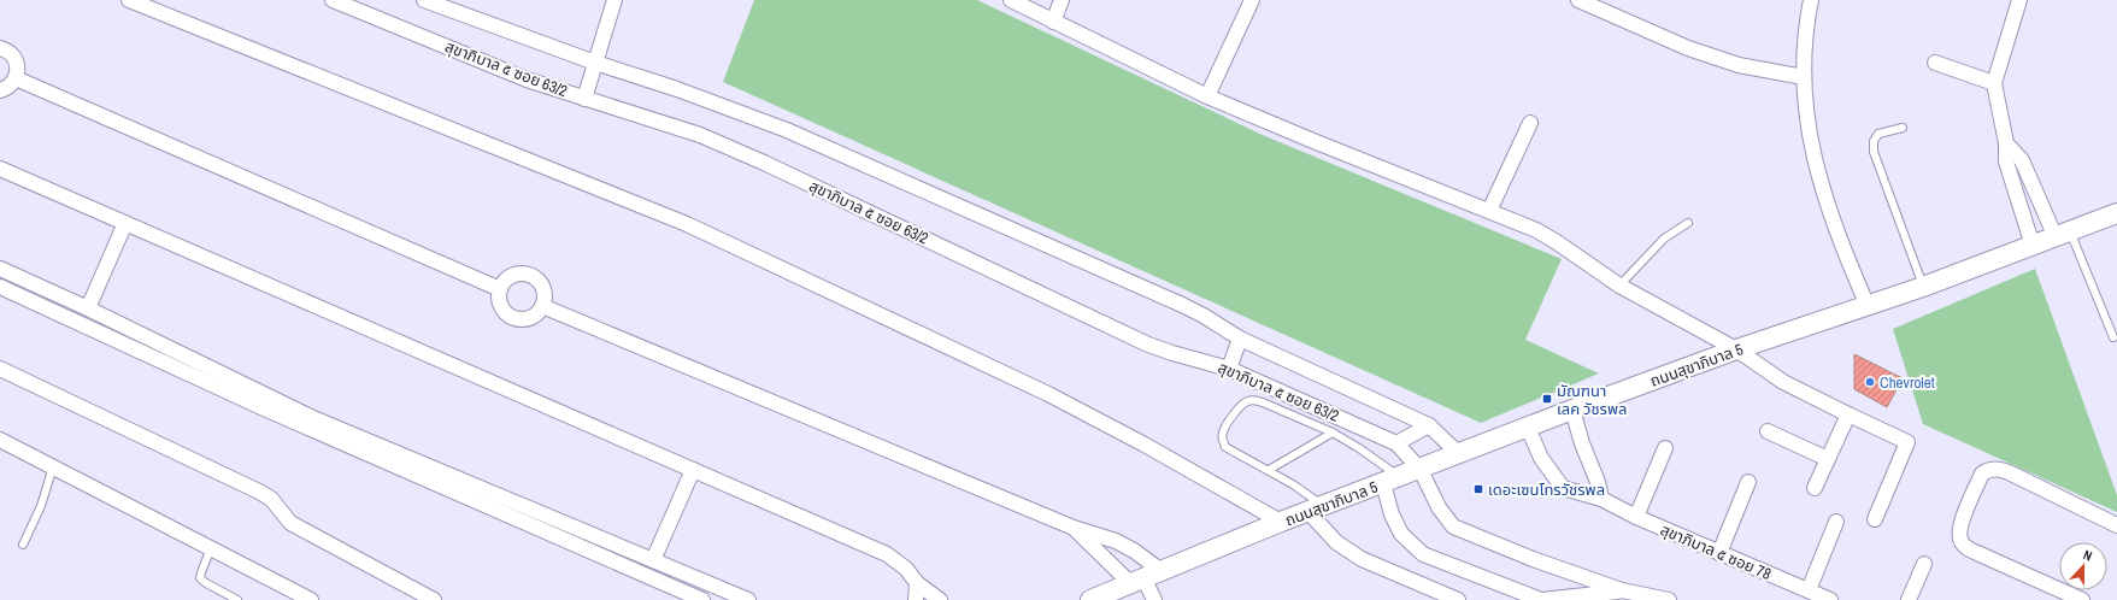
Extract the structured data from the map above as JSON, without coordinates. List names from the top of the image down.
{
  "streets": {
    "main road": ["ถนนสุขาภิบาล 5"],
    "street": ["สุขาภิบาล ๕ ซอย 63/2", "สุขาภิบาล ๕ ซอย 78"]
  },
  "crossings": [
    ["ถนนสุขาภิบาล 5", "สุขาภิบาล ๕ ซอย 78"]
  ],
  "places": {
    "other": ["Chevrolet"],
    "transit": ["มัณฑนา เลค วัชรพล", "เดอะเซนโทรวัชรพล"]
  },
  "north": "top"
}
